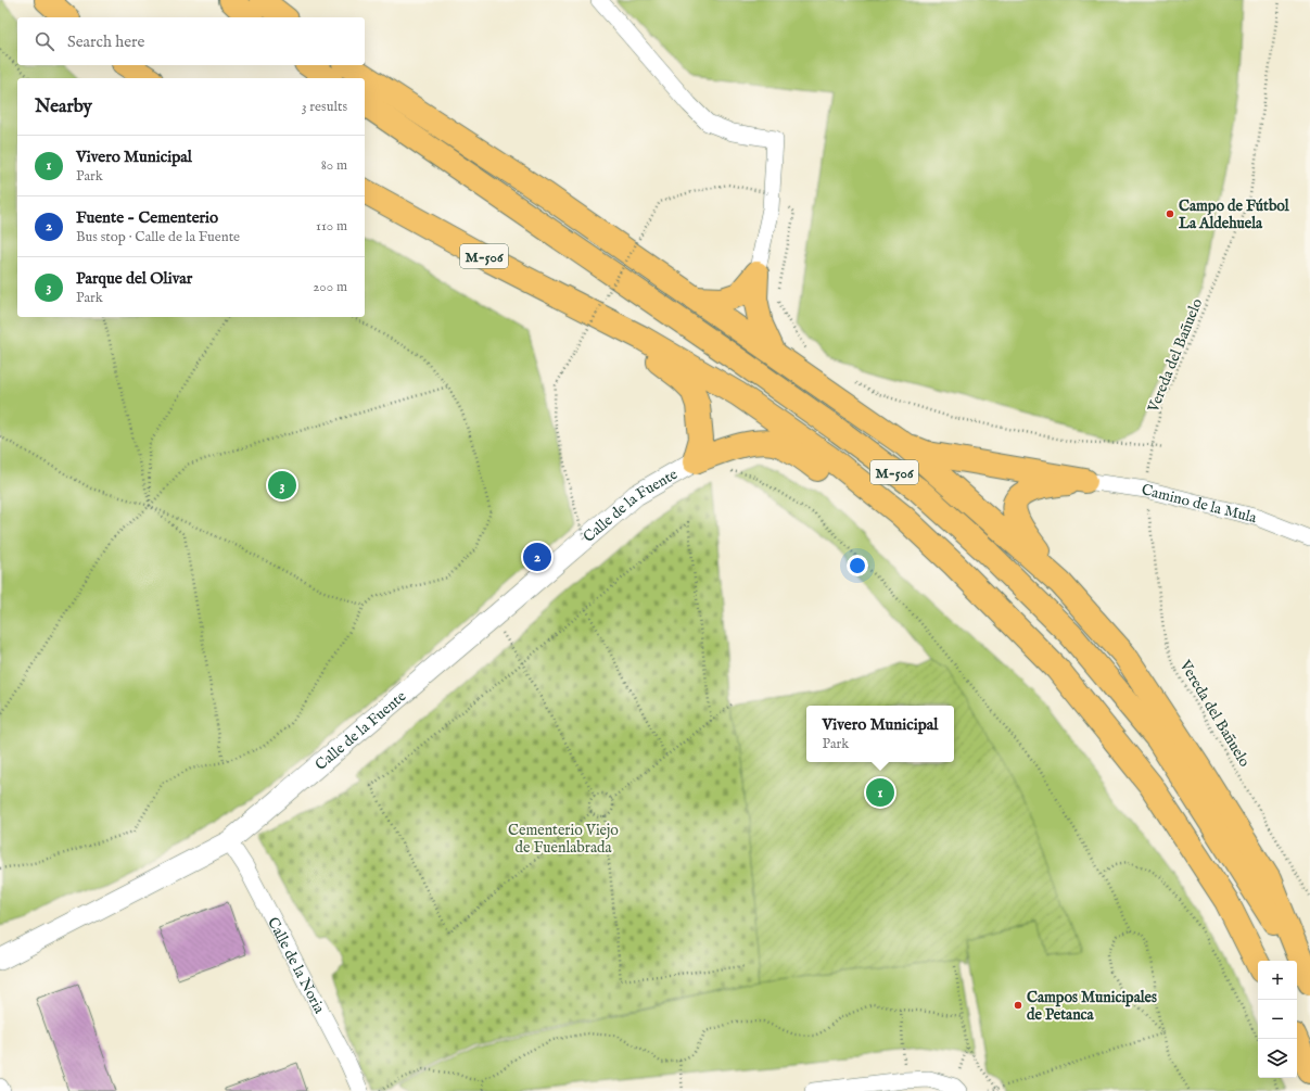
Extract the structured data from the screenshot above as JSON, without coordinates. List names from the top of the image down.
{
  "streets": {
    "highway": ["M-506"],
    "street": ["Camino de la Mula", "Calle de la Fuente", "Calle de la Noria"],
    "path": ["Vereda del Bañuelo"]
  },
  "crossings": [
    ["Vereda del Bañuelo", "Camino de la Mula"],
    ["Calle de la Fuente", "Calle de la Noria"]
  ],
  "parks": ["Cementerio Viejo de Fuenlabrada"],
  "places": ["Campo de Fútbol La Aldehuela", "Campos Municipales de Petanca"],
  "page": {
    "search": "Search here",
    "heading": ["Nearby", "3 results"],
    "list": [
      {
        "mark": "1",
        "name": "Vivero Municipal",
        "note": "Park",
        "value": "80 m"
      },
      {
        "mark": "2",
        "name": "Fuente - Cementerio",
        "note": "Bus stop · Calle de la Fuente",
        "value": "110 m"
      },
      {
        "mark": "3",
        "name": "Parque del Olivar",
        "note": "Park",
        "value": "200 m"
      }
    ],
    "pins": ["3", "2", "1"],
    "popup": ["Vivero Municipal", "Park"],
    "map_buttons": ["+", "−"]
  }
}
